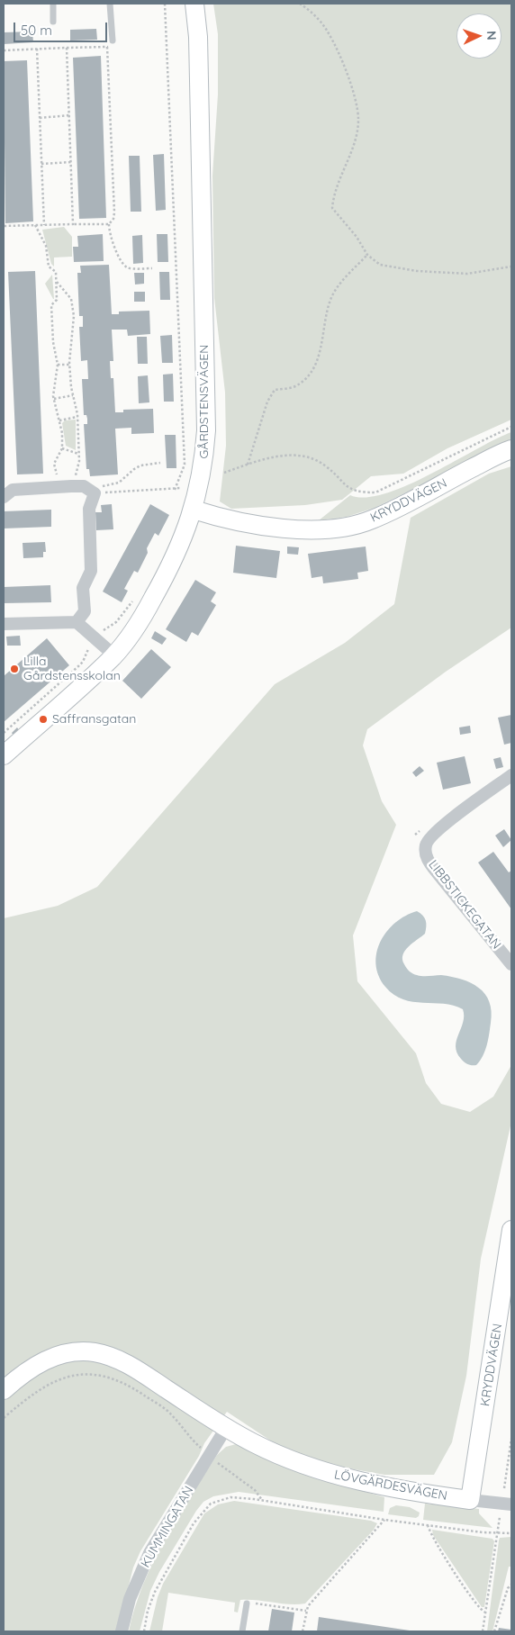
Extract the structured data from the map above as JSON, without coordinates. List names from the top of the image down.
{
  "streets": {
    "street": [
      "GÅRDSTENSVÄGEN",
      "KRYDDVÄGEN",
      "LIBBSTICKEGATAN",
      "LÖVGÄRDESVÄGEN",
      "KUMMINGATAN"
    ]
  },
  "crossings": [
    ["GÅRDSTENSVÄGEN", "KRYDDVÄGEN"],
    ["KRYDDVÄGEN", "LÖVGÄRDESVÄGEN"],
    ["LÖVGÄRDESVÄGEN", "KUMMINGATAN"]
  ],
  "places": ["Lilla Gårdstensskolan", "Saffransgatan"],
  "scale_bar": "50 m",
  "north": "right"
}
